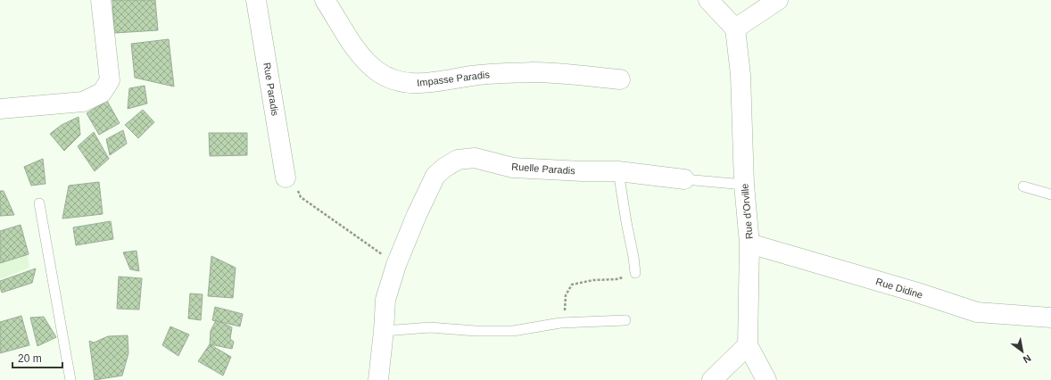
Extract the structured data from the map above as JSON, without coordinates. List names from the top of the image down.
{
  "streets": {
    "street": [
      "Impasse Paradis",
      "Rue Paradis",
      "Ruelle Paradis",
      "Rue d'Orville",
      "Rue Didine"
    ]
  },
  "crossings": [
    ["Ruelle Paradis", "Rue d'Orville"],
    ["Rue d'Orville", "Rue Didine"]
  ],
  "scale_bar": "20 m",
  "north": "bottom right"
}
